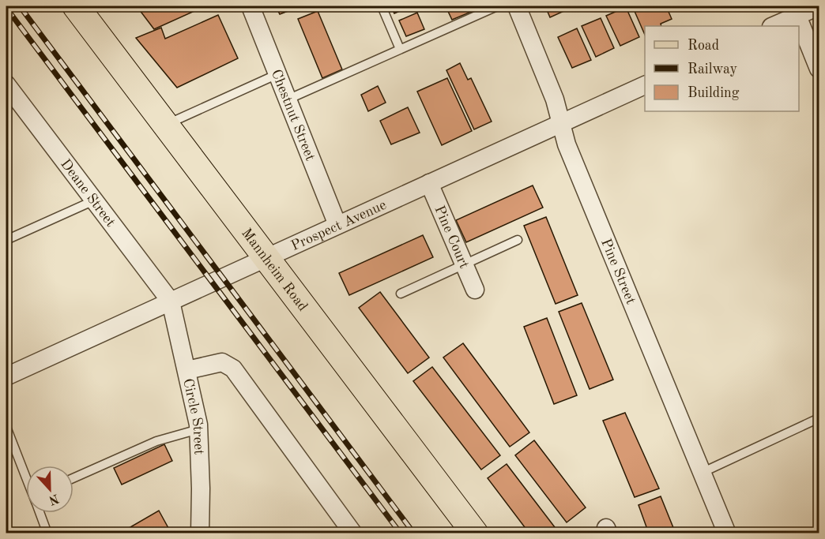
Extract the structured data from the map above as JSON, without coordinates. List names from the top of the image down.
{
  "streets": {
    "main road": ["Mannheim Road"],
    "street": [
      "Chestnut Street",
      "Deane Street",
      "Prospect Avenue",
      "Pine Court",
      "Pine Street",
      "Circle Street"
    ]
  },
  "crossings": [
    ["Chestnut Street", "Prospect Avenue"],
    ["Deane Street", "Prospect Avenue"],
    ["Deane Street", "Circle Street"],
    ["Prospect Avenue", "Pine Court"],
    ["Prospect Avenue", "Mannheim Road"],
    ["Prospect Avenue", "Pine Street"],
    ["Prospect Avenue", "Circle Street"]
  ],
  "legend": ["Road", "Railway", "Building"],
  "north": "bottom"
}
